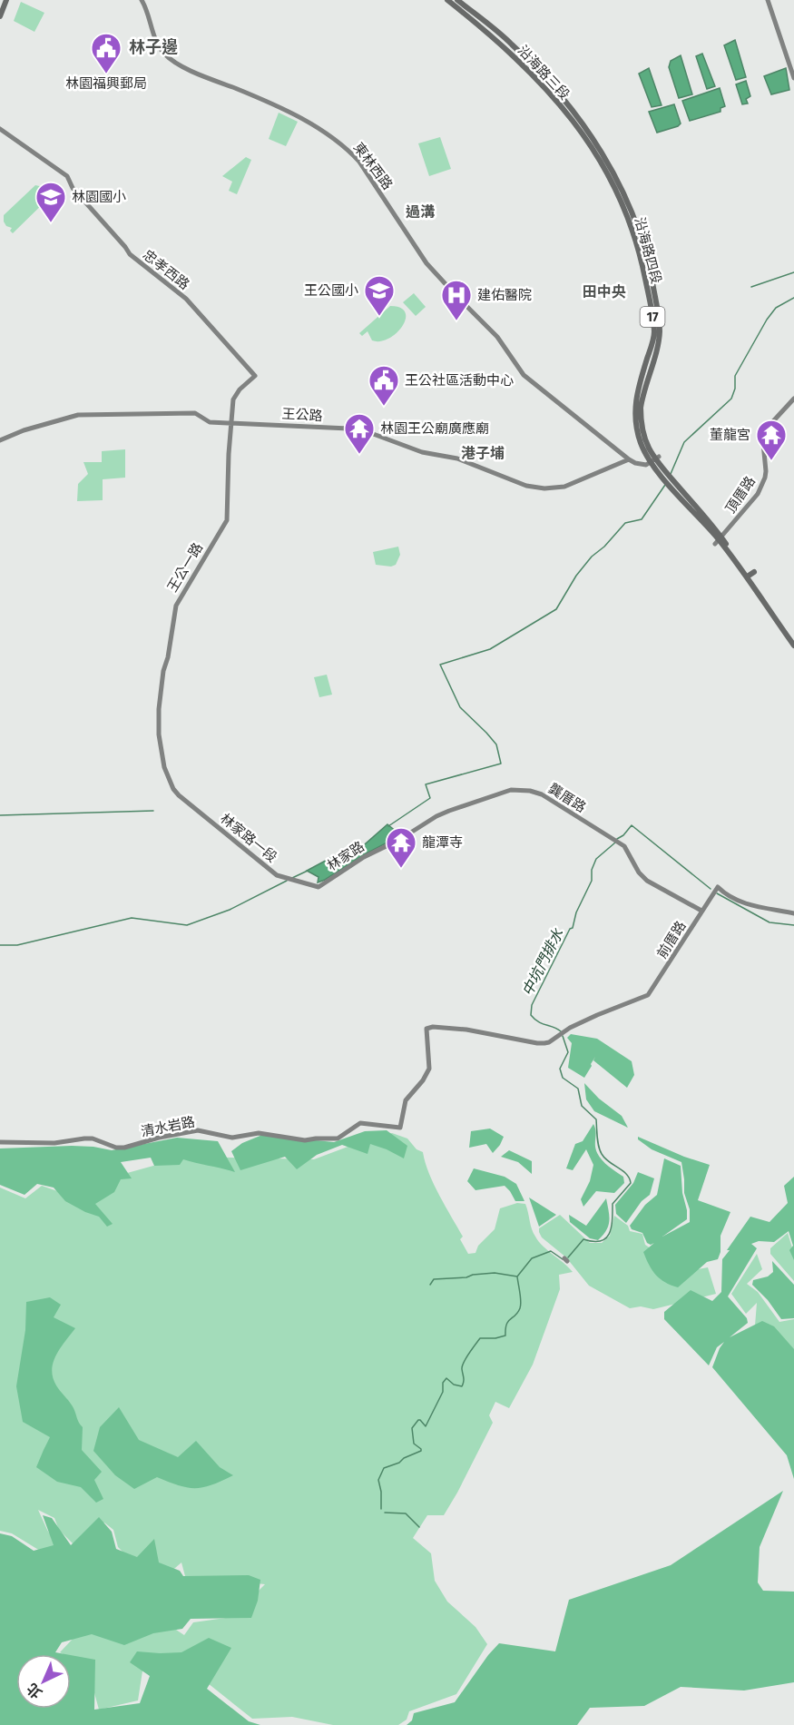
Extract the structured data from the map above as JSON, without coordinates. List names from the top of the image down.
{
  "streets": {
    "main road": ["沿海路三段", "沿海路四段", "17"],
    "street": [
      "東林西路",
      "忠孝西路",
      "王公路",
      "頂厝路",
      "王公一路",
      "龔厝路",
      "林家路一段",
      "林家路",
      "前厝路",
      "清水岩路"
    ]
  },
  "crossings": [
    ["沿海路三段", "沿海路四段"],
    ["東林西路", "沿海路四段"],
    ["東林西路", "17"],
    ["東林西路", "王公路"],
    ["沿海路四段", "17"],
    ["忠孝西路", "王公一路"],
    ["17", "頂厝路"],
    ["王公路", "王公一路"],
    ["王公一路", "林家路一段"],
    ["龔厝路", "林家路"],
    ["龔厝路", "前厝路"],
    ["林家路一段", "林家路"],
    ["前厝路", "清水岩路"]
  ],
  "districts": [
    "林子邊",
    "過溝",
    "田中央",
    "港子埔"
  ],
  "water": ["中坑門排水"],
  "places": {
    "public building": ["林園福興郵局", "王公社區活動中心"],
    "school or university": ["林園國小", "王公國小"],
    "hospital": ["建佑醫院"],
    "temple": ["林園王公廟廣應廟", "董龍宮", "龍潭寺"]
  },
  "north": "bottom left"
}
